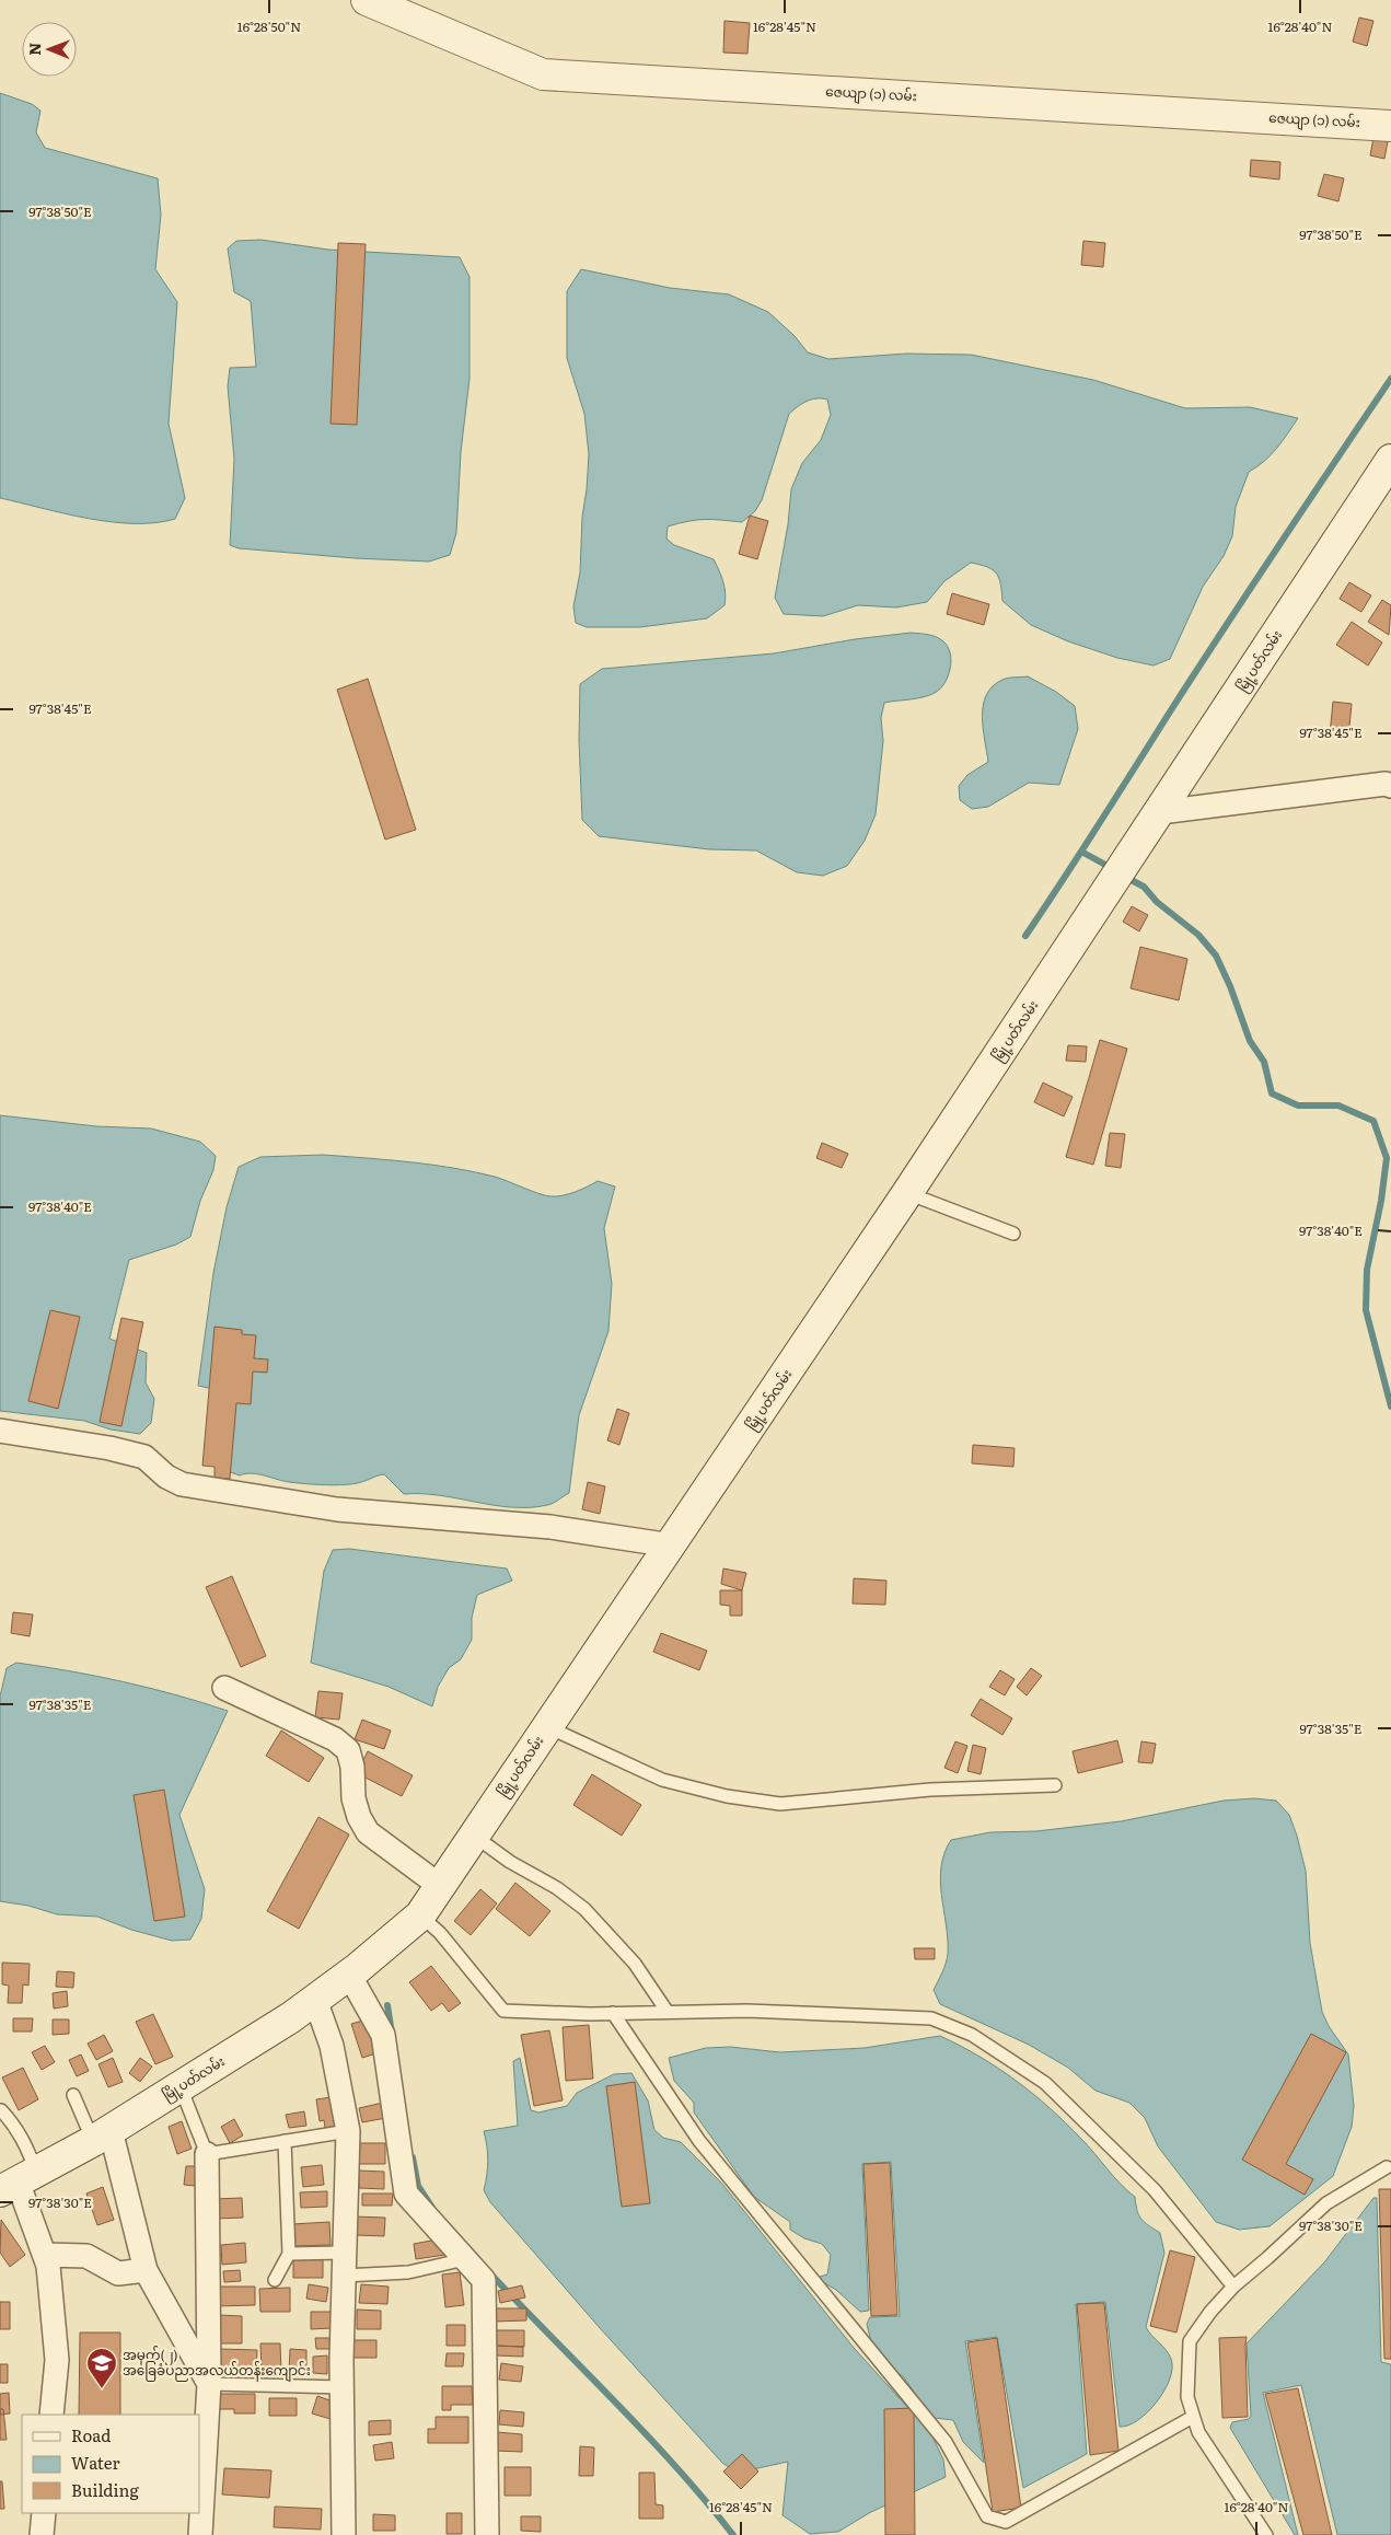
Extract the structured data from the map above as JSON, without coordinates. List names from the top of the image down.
{
  "streets": {
    "main road": ["ဇေယျာ (၁) လမ်း", "မြို့ပတ်လမ်း"]
  },
  "places": {
    "school or university": ["အမှတ်(၂) အခြေခံပညာအလယ်တန်းကျောင်း"]
  },
  "legend": ["Road", "Water", "Building"],
  "north": "left",
  "coordinates": [
    "16°28'50\"N",
    "16°28'45\"N",
    "16°28'40\"N",
    "97°38'50\"E",
    "97°38'45\"E",
    "97°38'40\"E",
    "97°38'35\"E",
    "97°38'30\"E"
  ]
}
